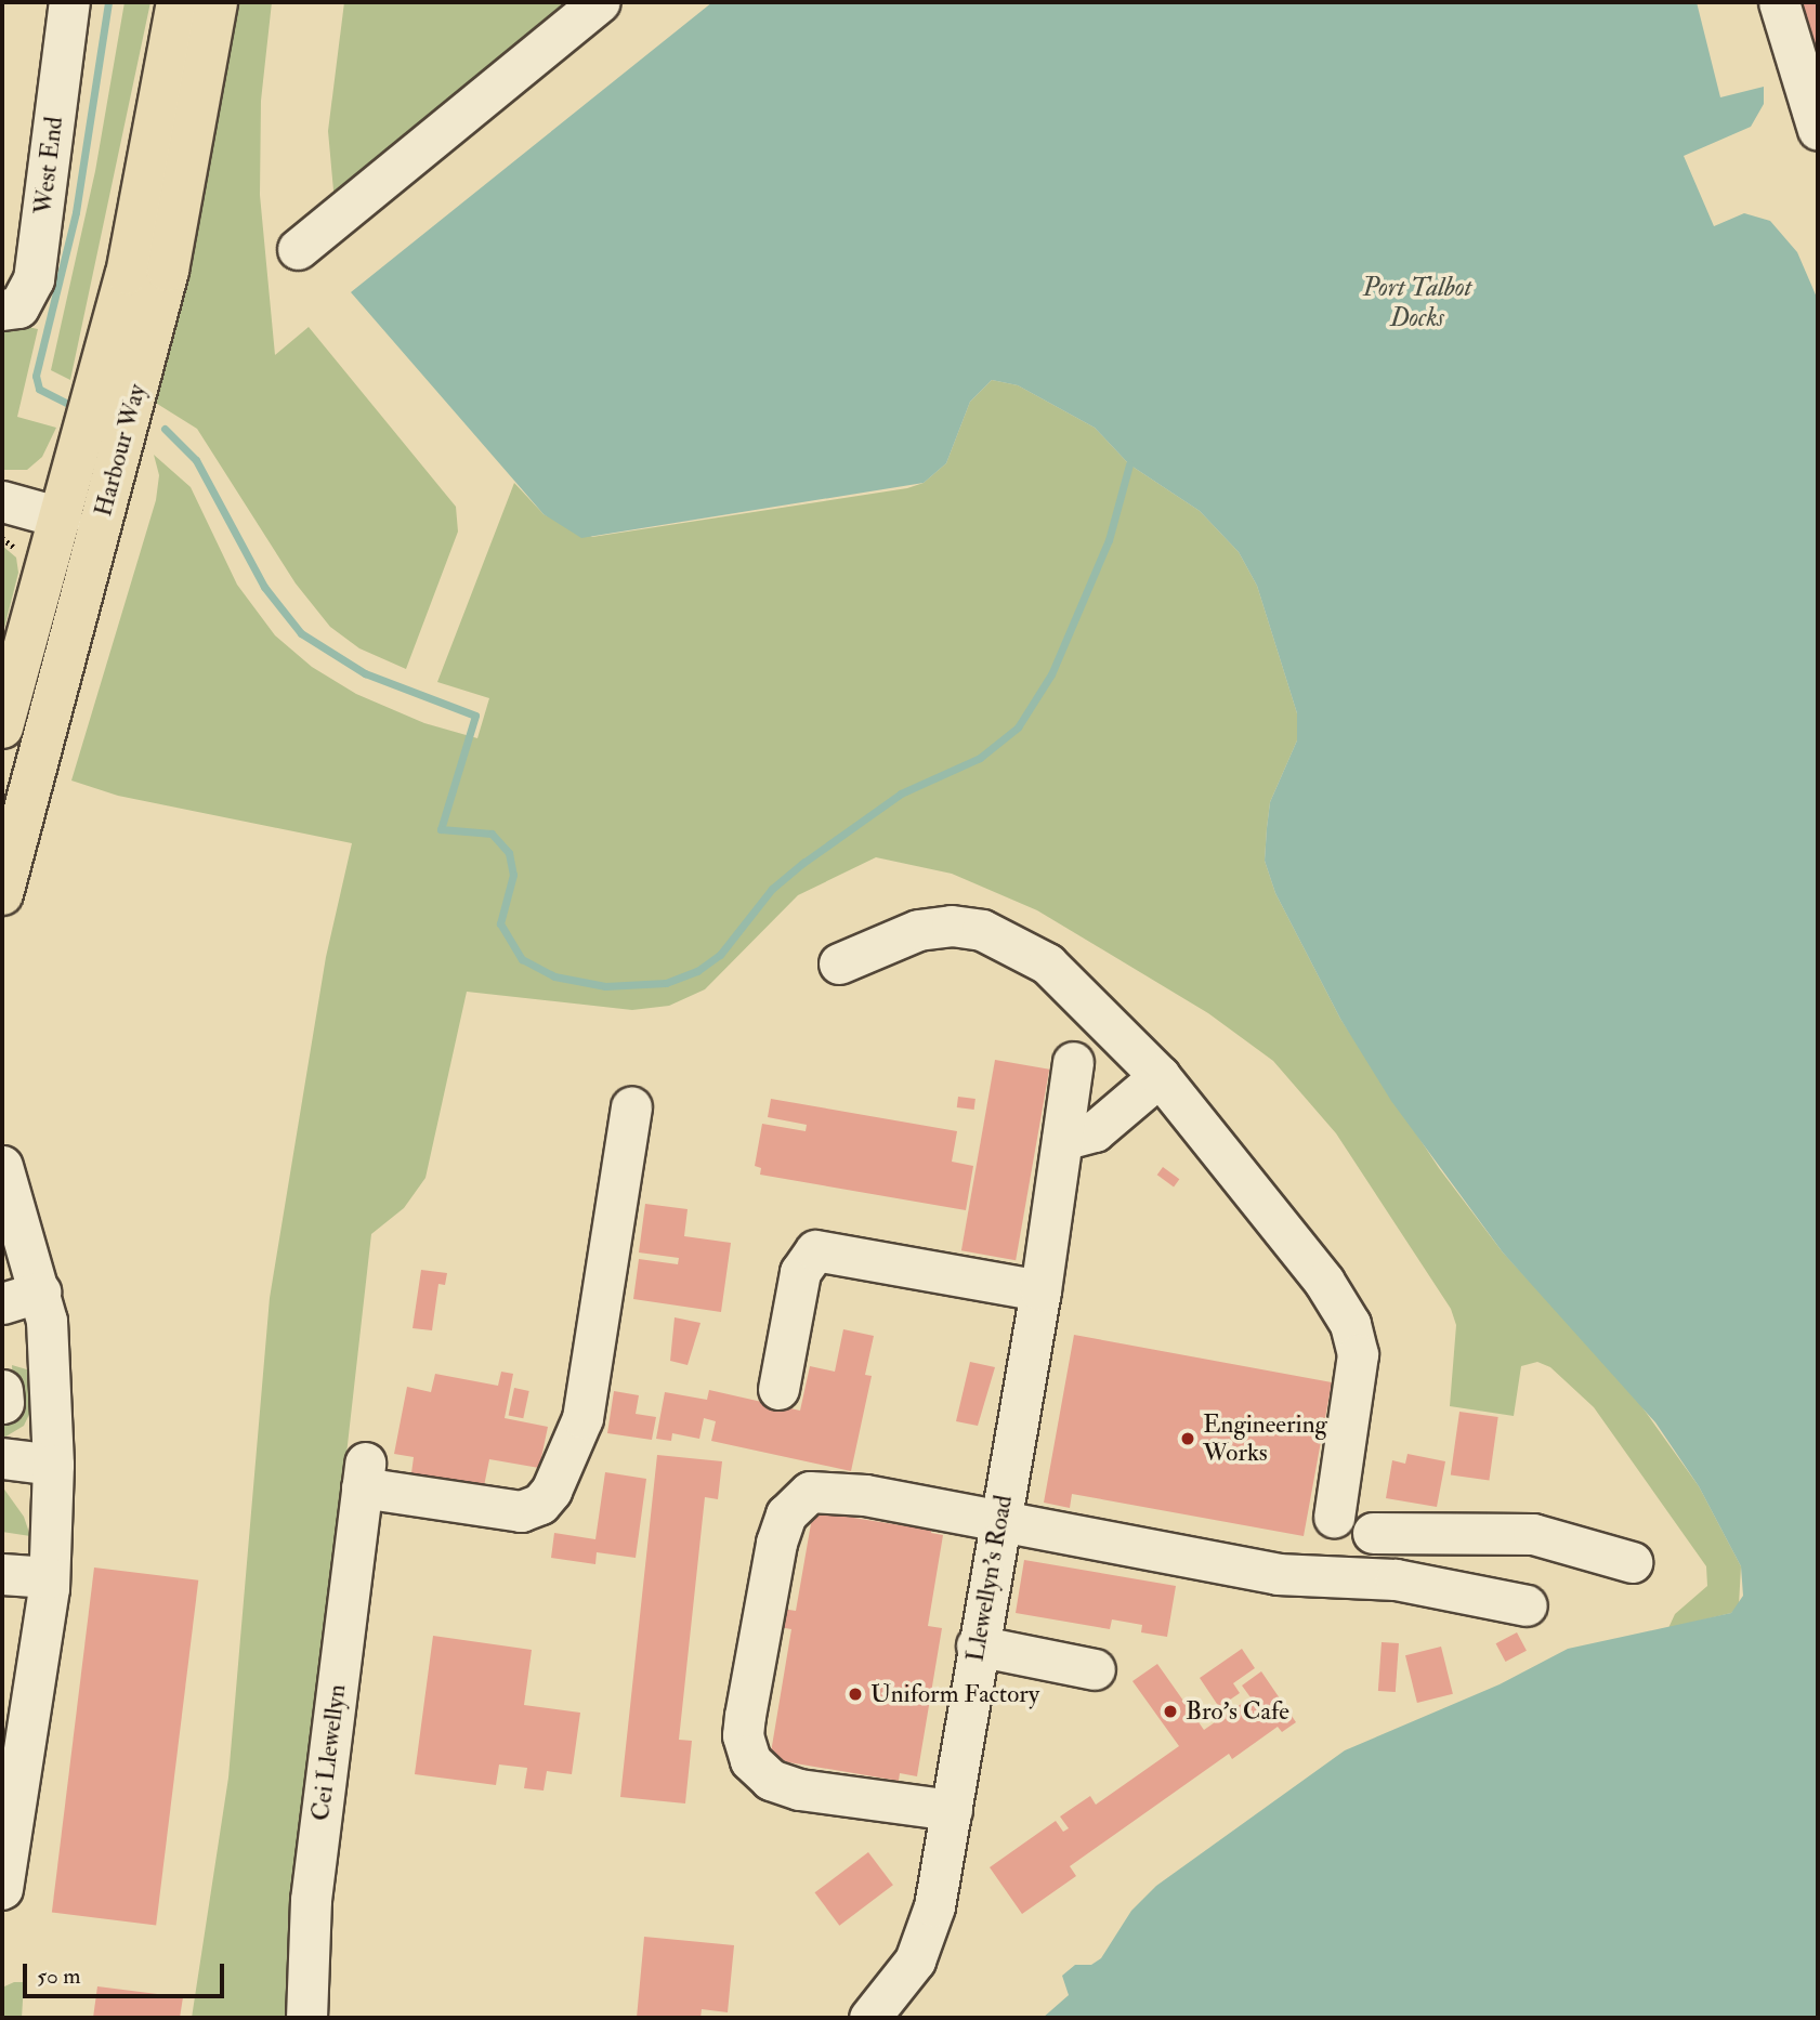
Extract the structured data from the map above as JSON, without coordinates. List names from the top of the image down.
{
  "streets": {
    "main road": ["Harbour Way"],
    "street": ["West End", "Llewellyn's Road", "Cei Llewellyn"]
  },
  "water": ["Port Talbot Docks"],
  "places": ["Engineering Works", "Uniform Factory", "Bro's Cafe"],
  "scale_bar": "50 m"
}
